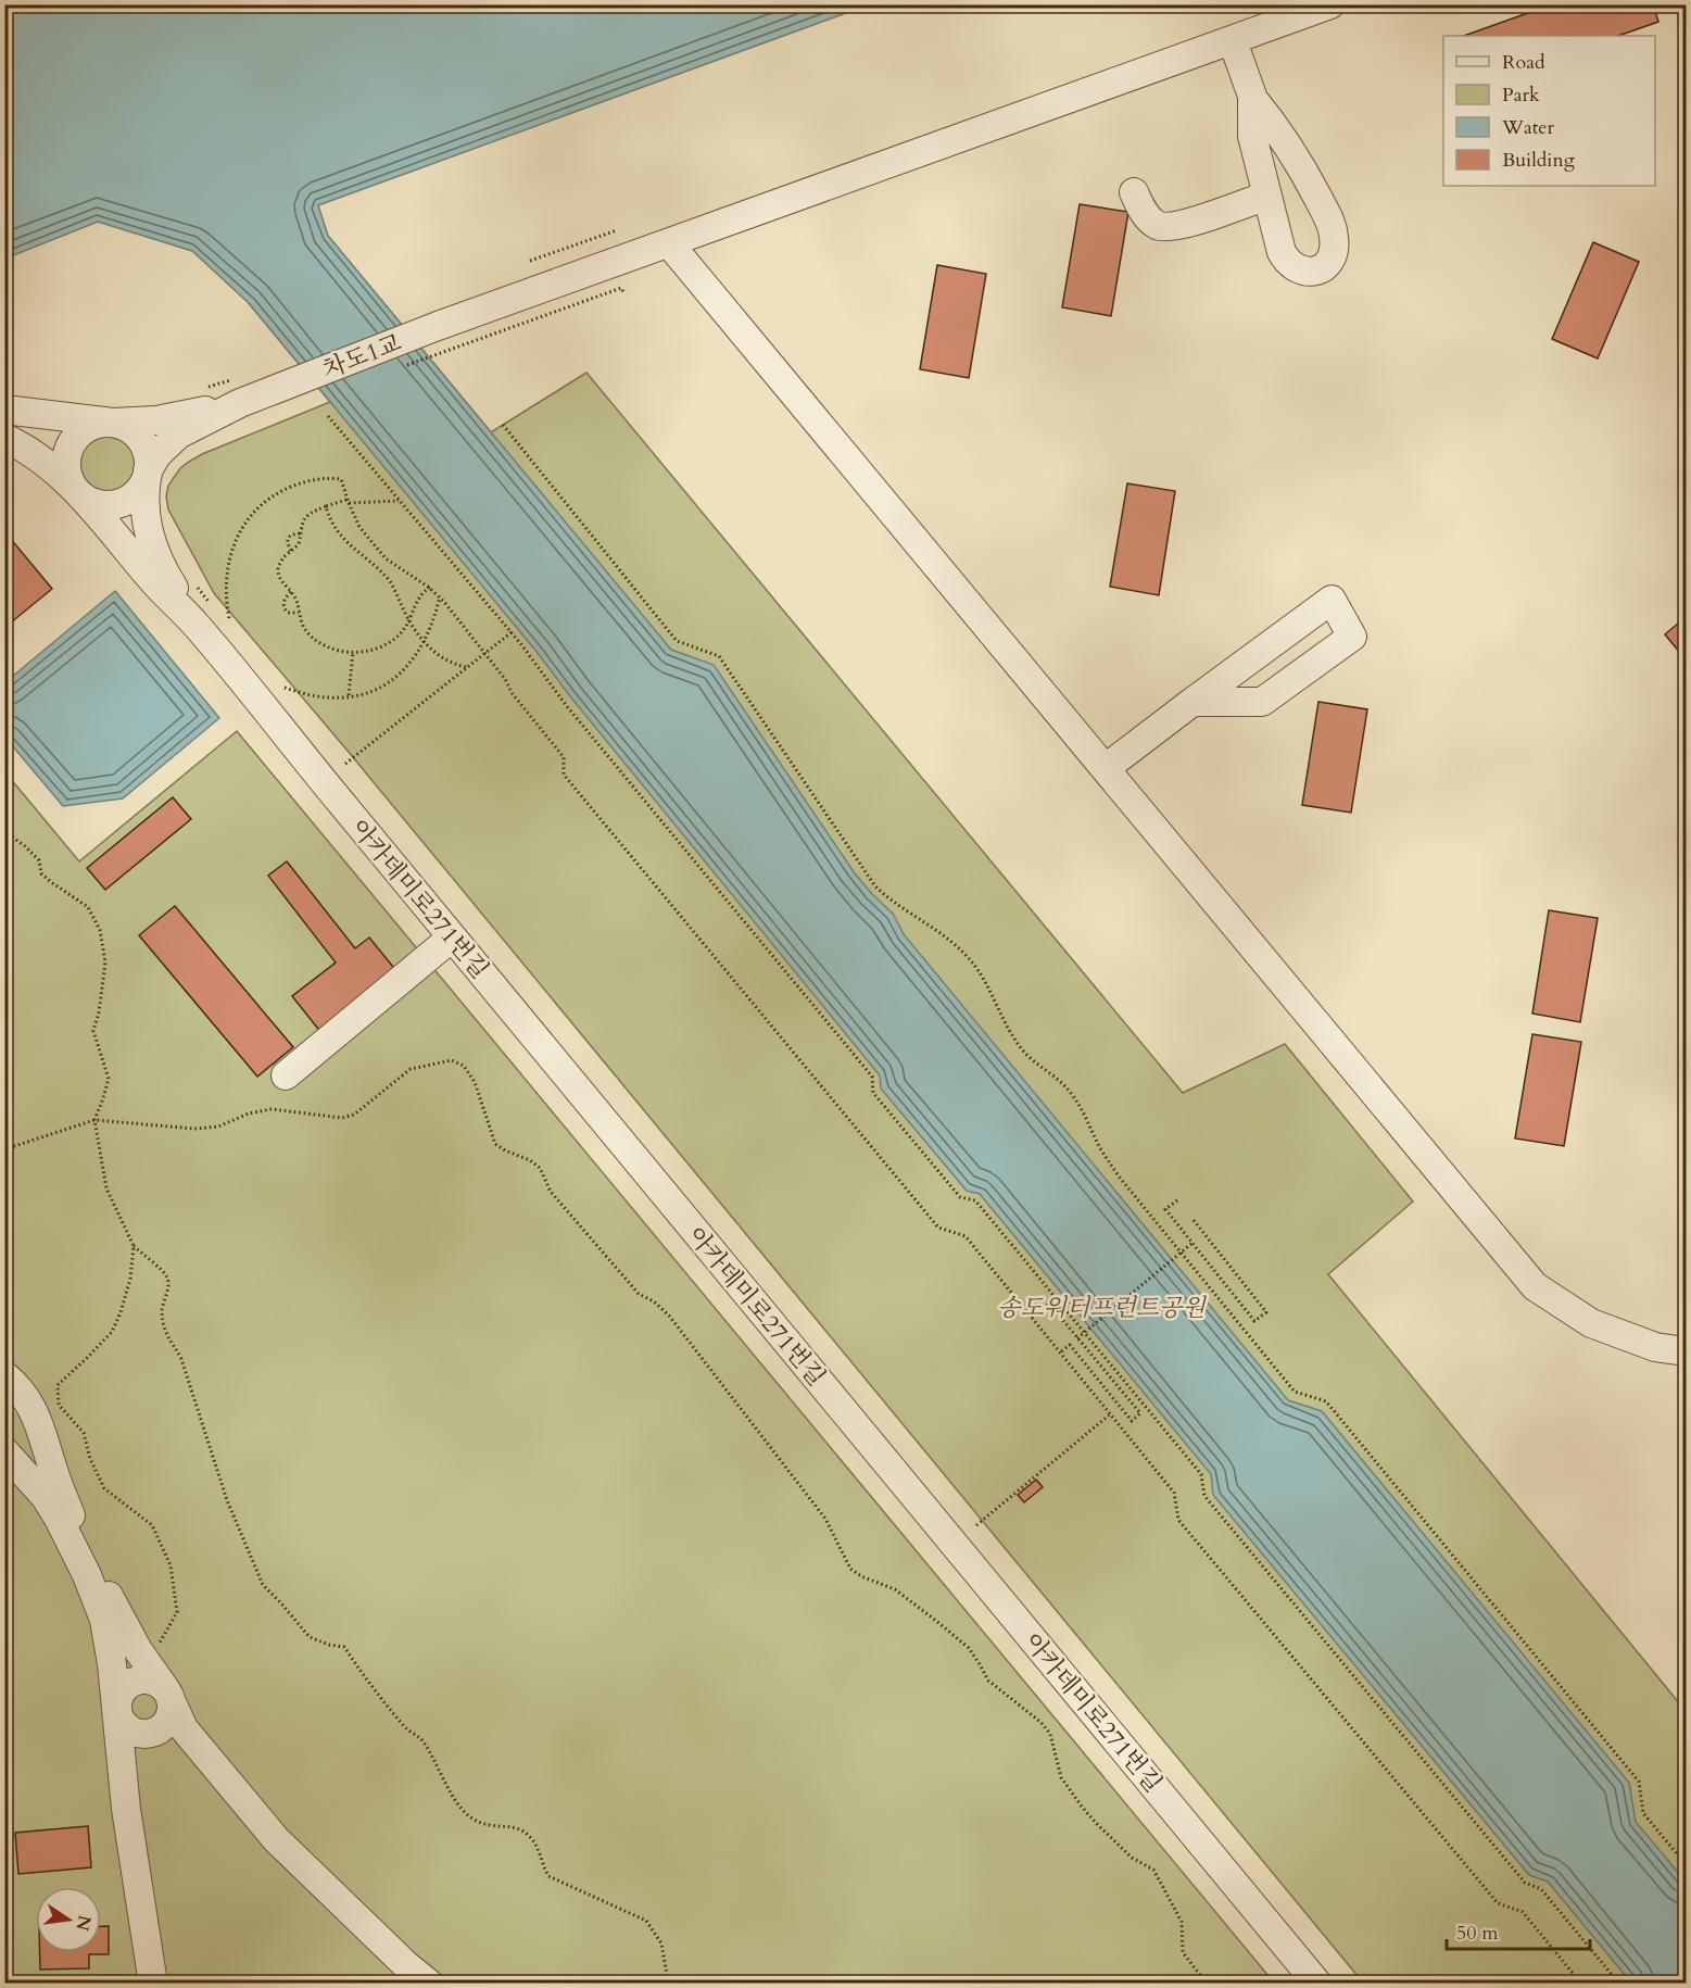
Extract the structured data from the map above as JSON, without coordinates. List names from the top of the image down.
{
  "streets": {
    "street": ["차도1교", "아카데미로271번길"]
  },
  "parks": ["송도워터프런트공원"],
  "legend": [
    "Road",
    "Park",
    "Water",
    "Building"
  ],
  "scale_bar": "50 m",
  "north": "right"
}
